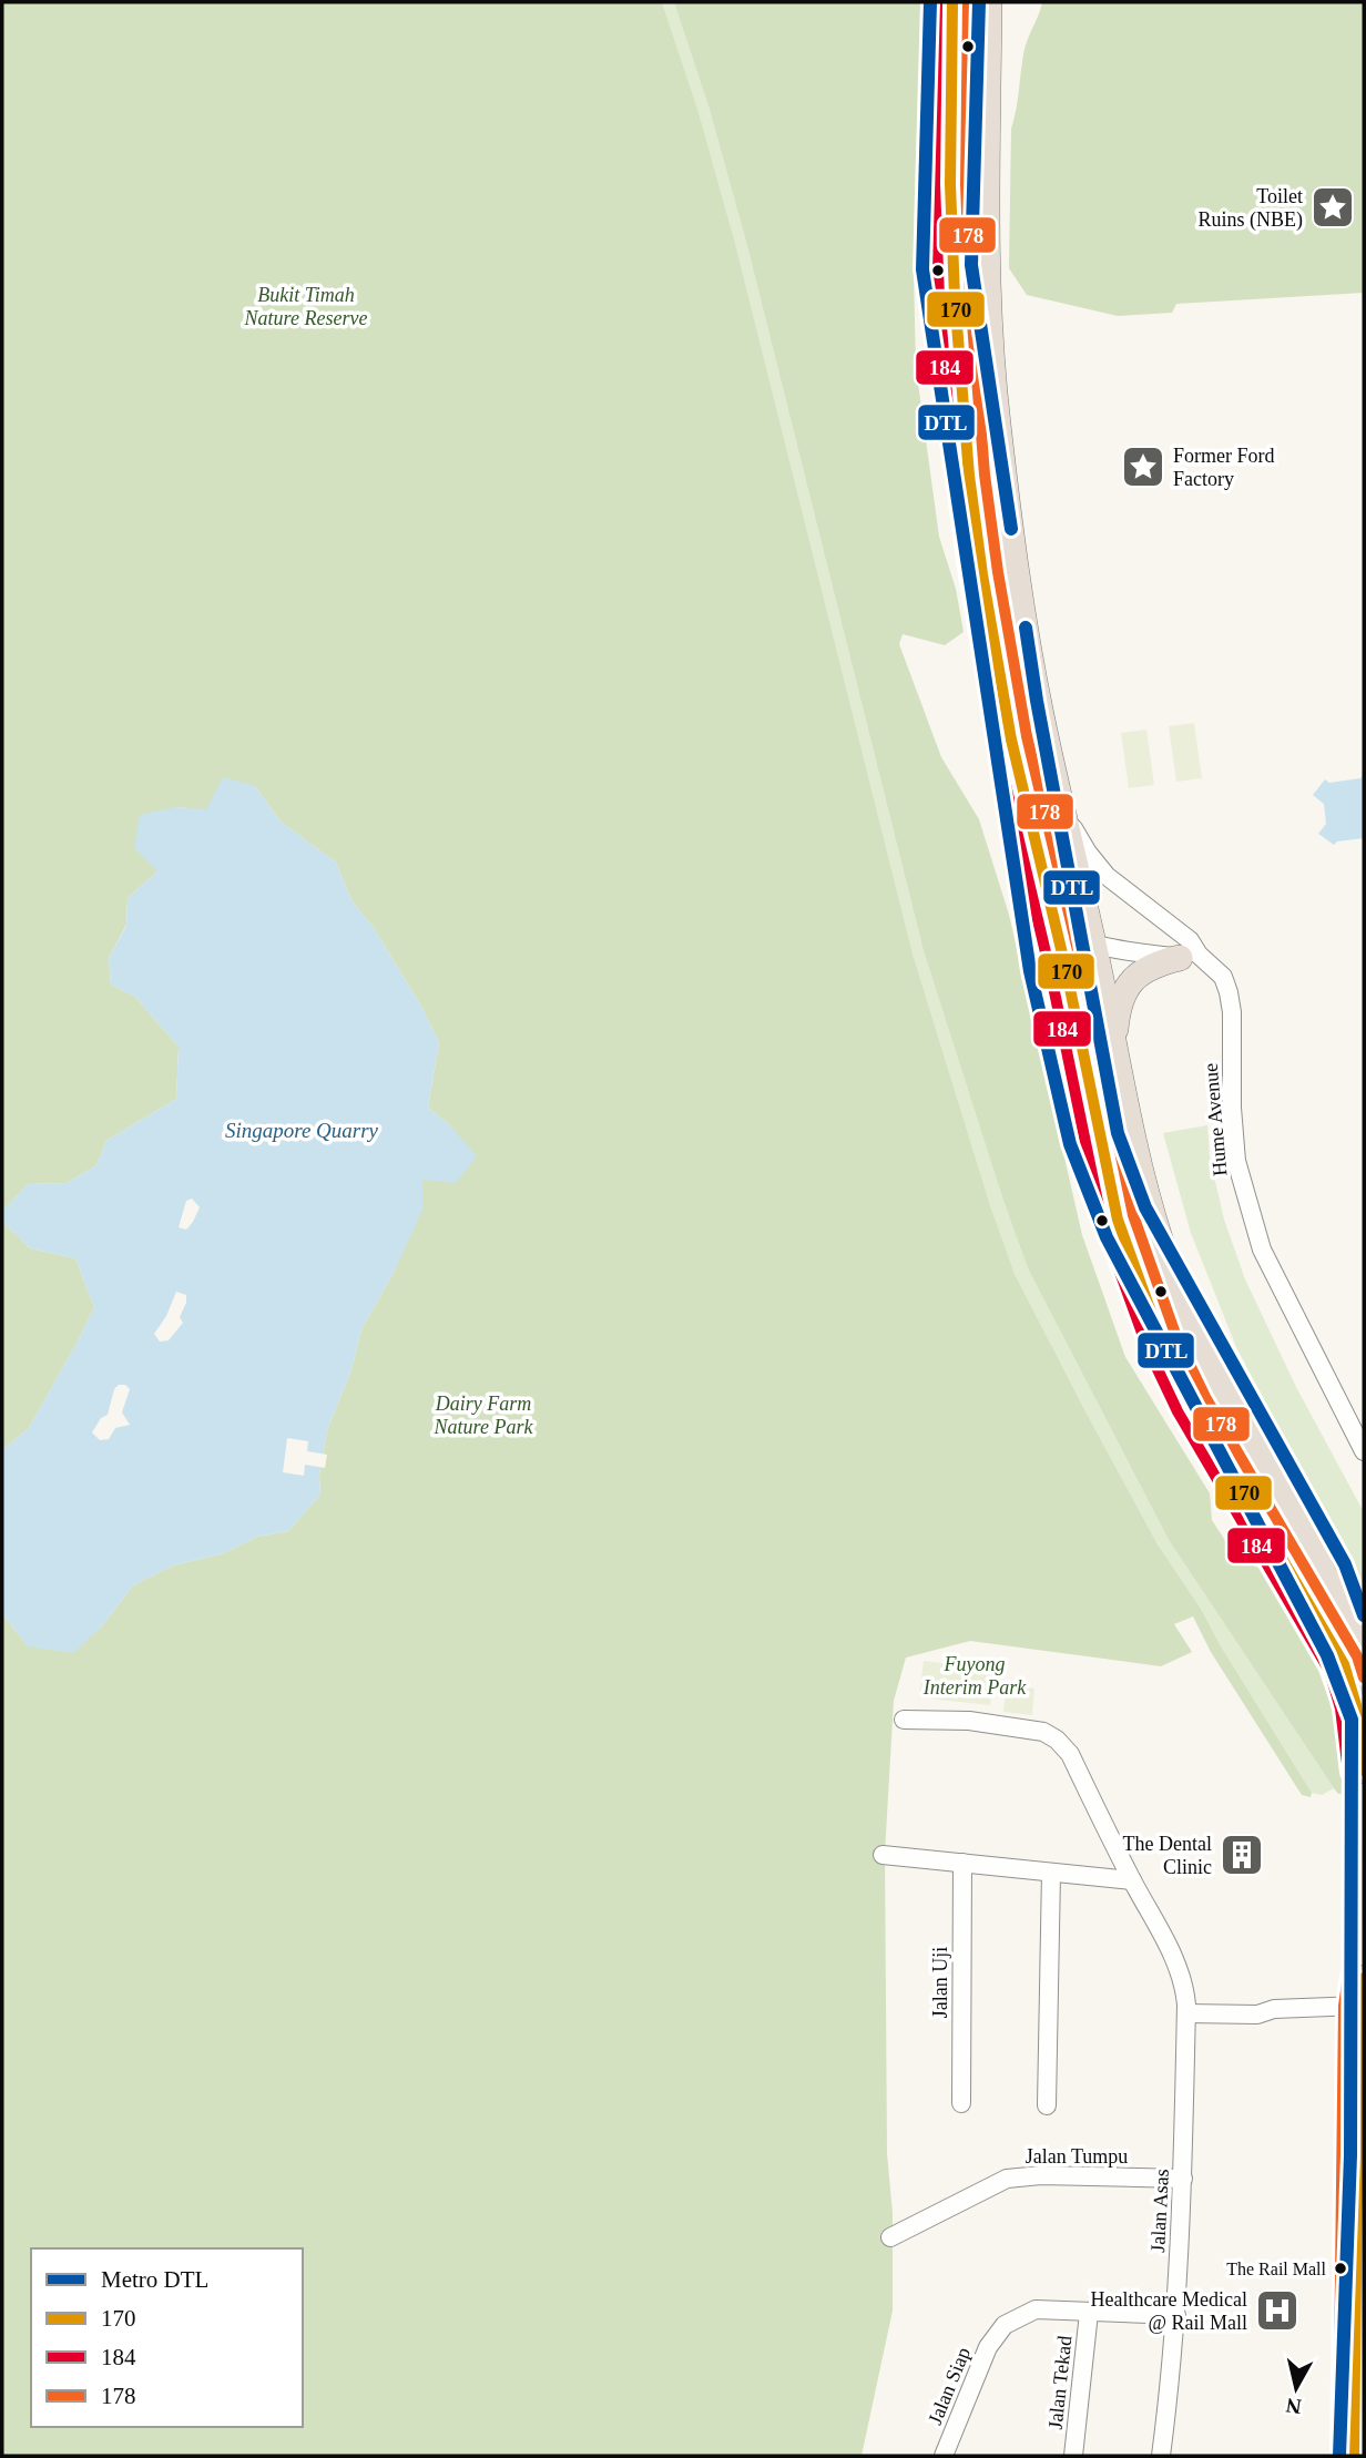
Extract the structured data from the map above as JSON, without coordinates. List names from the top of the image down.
{
  "streets": {
    "street": [
      "Hume Avenue",
      "Jalan Uji",
      "Jalan Tumpu",
      "Jalan Asas",
      "Jalan Tekad",
      "Jalan Siap"
    ]
  },
  "crossings": [
    ["Jalan Tumpu", "Jalan Asas"],
    ["Jalan Asas", "Jalan Siap"],
    ["Jalan Tekad", "Jalan Siap"]
  ],
  "water": ["Singapore Quarry"],
  "parks": ["Bukit Timah Nature Reserve", "Dairy Farm Nature Park", "Fuyong Interim Park"],
  "places": {
    "place": ["Toilet Ruins (NBE)", "Former Ford Factory"],
    "building": ["The Dental Clinic"],
    "other": ["The Rail Mall"],
    "hospital": ["Healthcare Medical @ Rail Mall"]
  },
  "lines": [
    "metro line DTL",
    "transit line 170",
    "transit line 184",
    "transit line 178"
  ],
  "legend": [
    "Metro DTL",
    "170",
    "184",
    "178"
  ],
  "north": "bottom"
}
